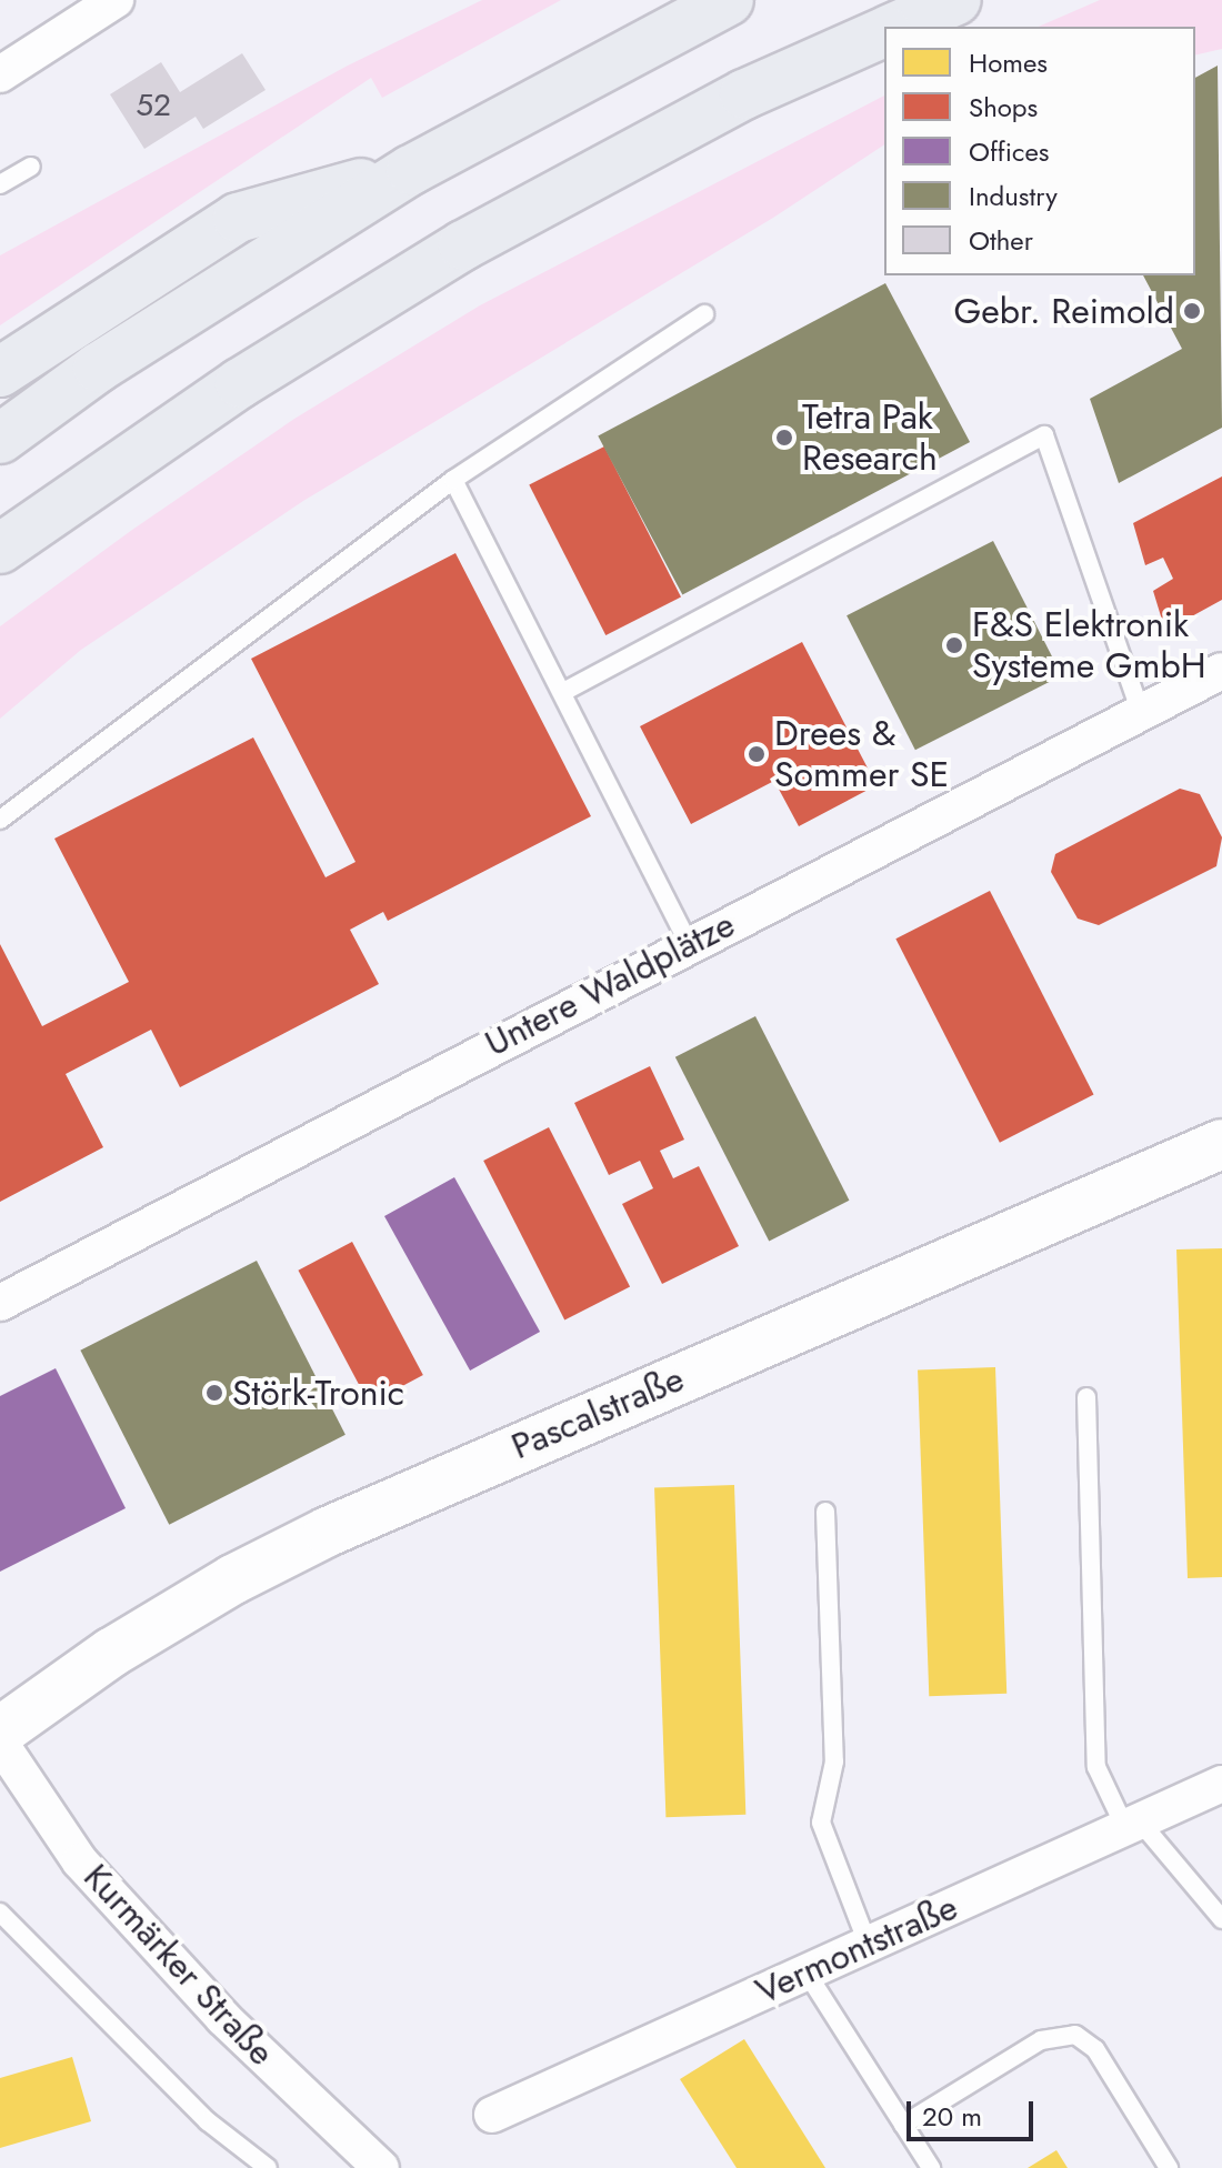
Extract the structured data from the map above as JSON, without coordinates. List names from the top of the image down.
{
  "streets": {
    "street": [
      "Untere Waldplätze",
      "Pascalstraße",
      "Vermontstraße",
      "Kurmärker Straße"
    ]
  },
  "places": [
    "Gebr. Reimold",
    "Tetra Pak Research",
    "F&S Elektronik Systeme GmbH",
    "Drees & Sommer SE",
    "Störk-Tronic"
  ],
  "house_numbers": ["52"],
  "legend": [
    "Homes",
    "Shops",
    "Offices",
    "Industry",
    "Other"
  ],
  "scale_bar": "20 m"
}
